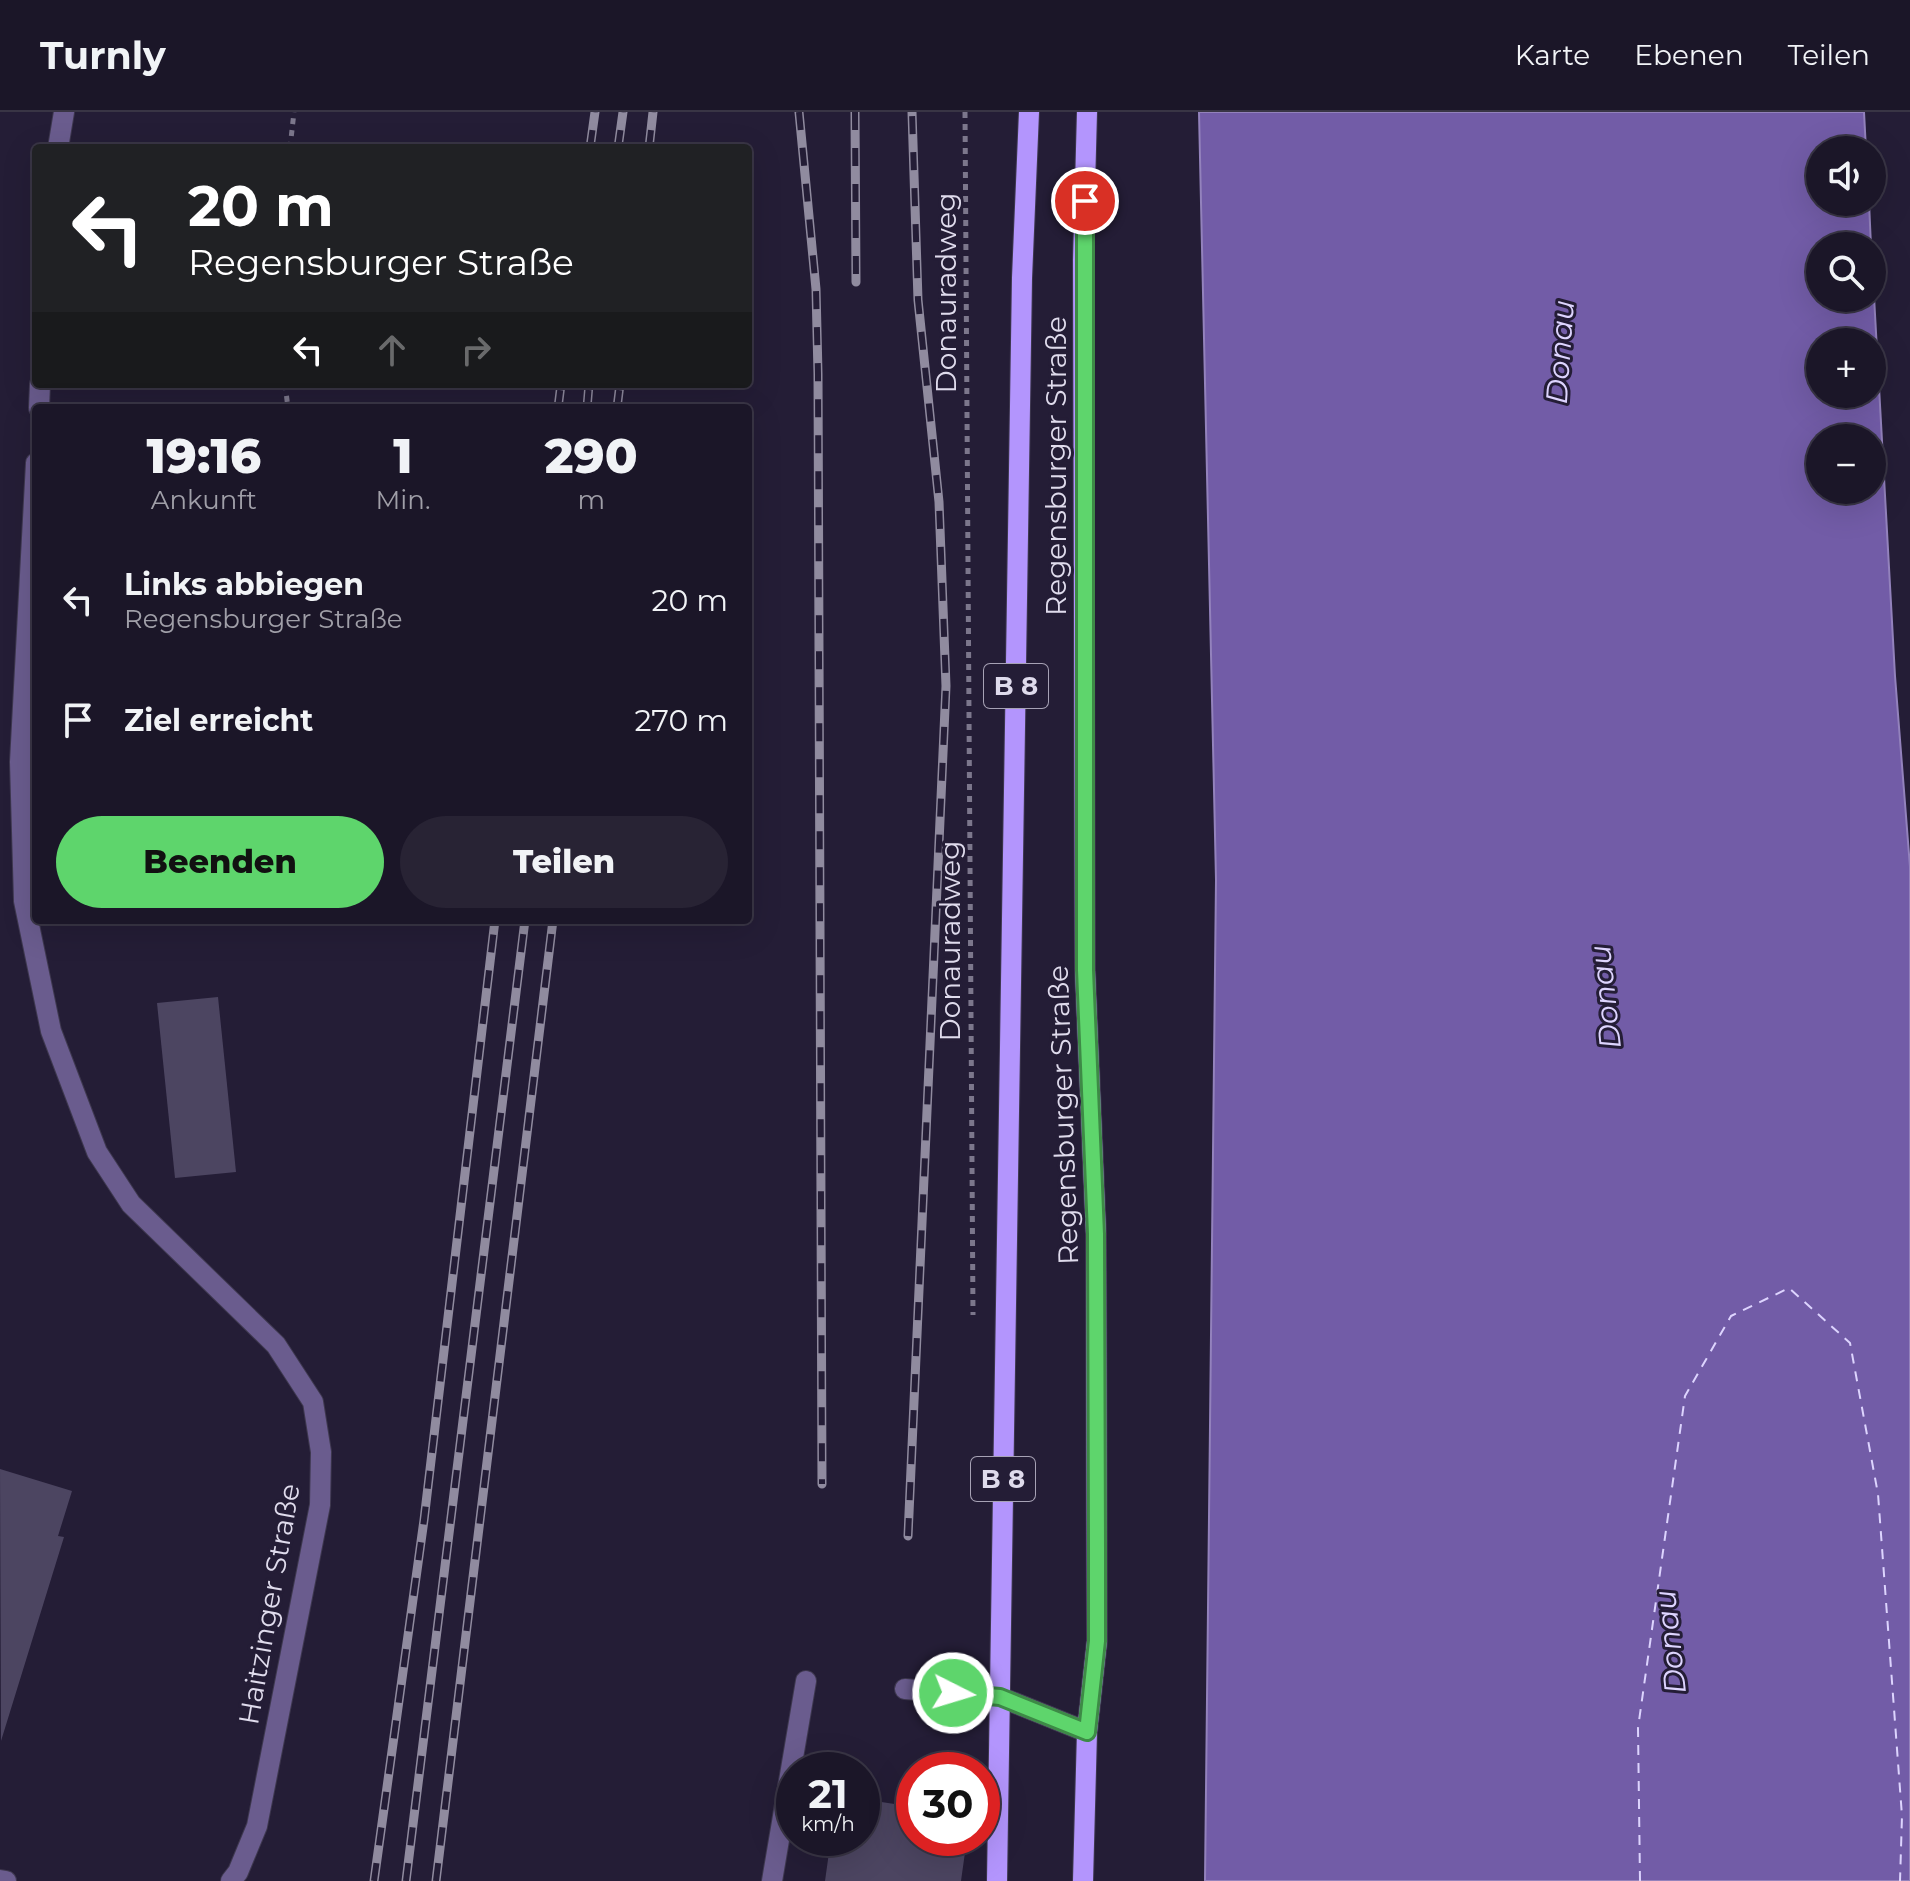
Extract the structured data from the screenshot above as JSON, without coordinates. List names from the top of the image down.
{
  "streets": {
    "main road": ["Regensburger Straße", "B 8"],
    "street": ["Haitzinger Straße"],
    "path": ["Donauradweg"]
  },
  "water": ["Donau"],
  "page": {
    "header": "Turnly",
    "nav": ["Karte", "Ebenen", "Teilen"],
    "map_buttons": ["+", "−"],
    "turn": ["20 m", "Regensburger Straße"],
    "eta": [
      "19:16",
      "Ankunft",
      "1",
      "Min.",
      "290",
      "m"
    ],
    "list": [
      {
        "name": "Links abbiegen",
        "note": "Regensburger Straße",
        "value": "20 m"
      },
      {
        "name": "Ziel erreicht",
        "value": "270 m"
      }
    ],
    "buttons": ["Beenden", "Teilen"],
    "speed": "21 km/h",
    "limit": "30"
  }
}
